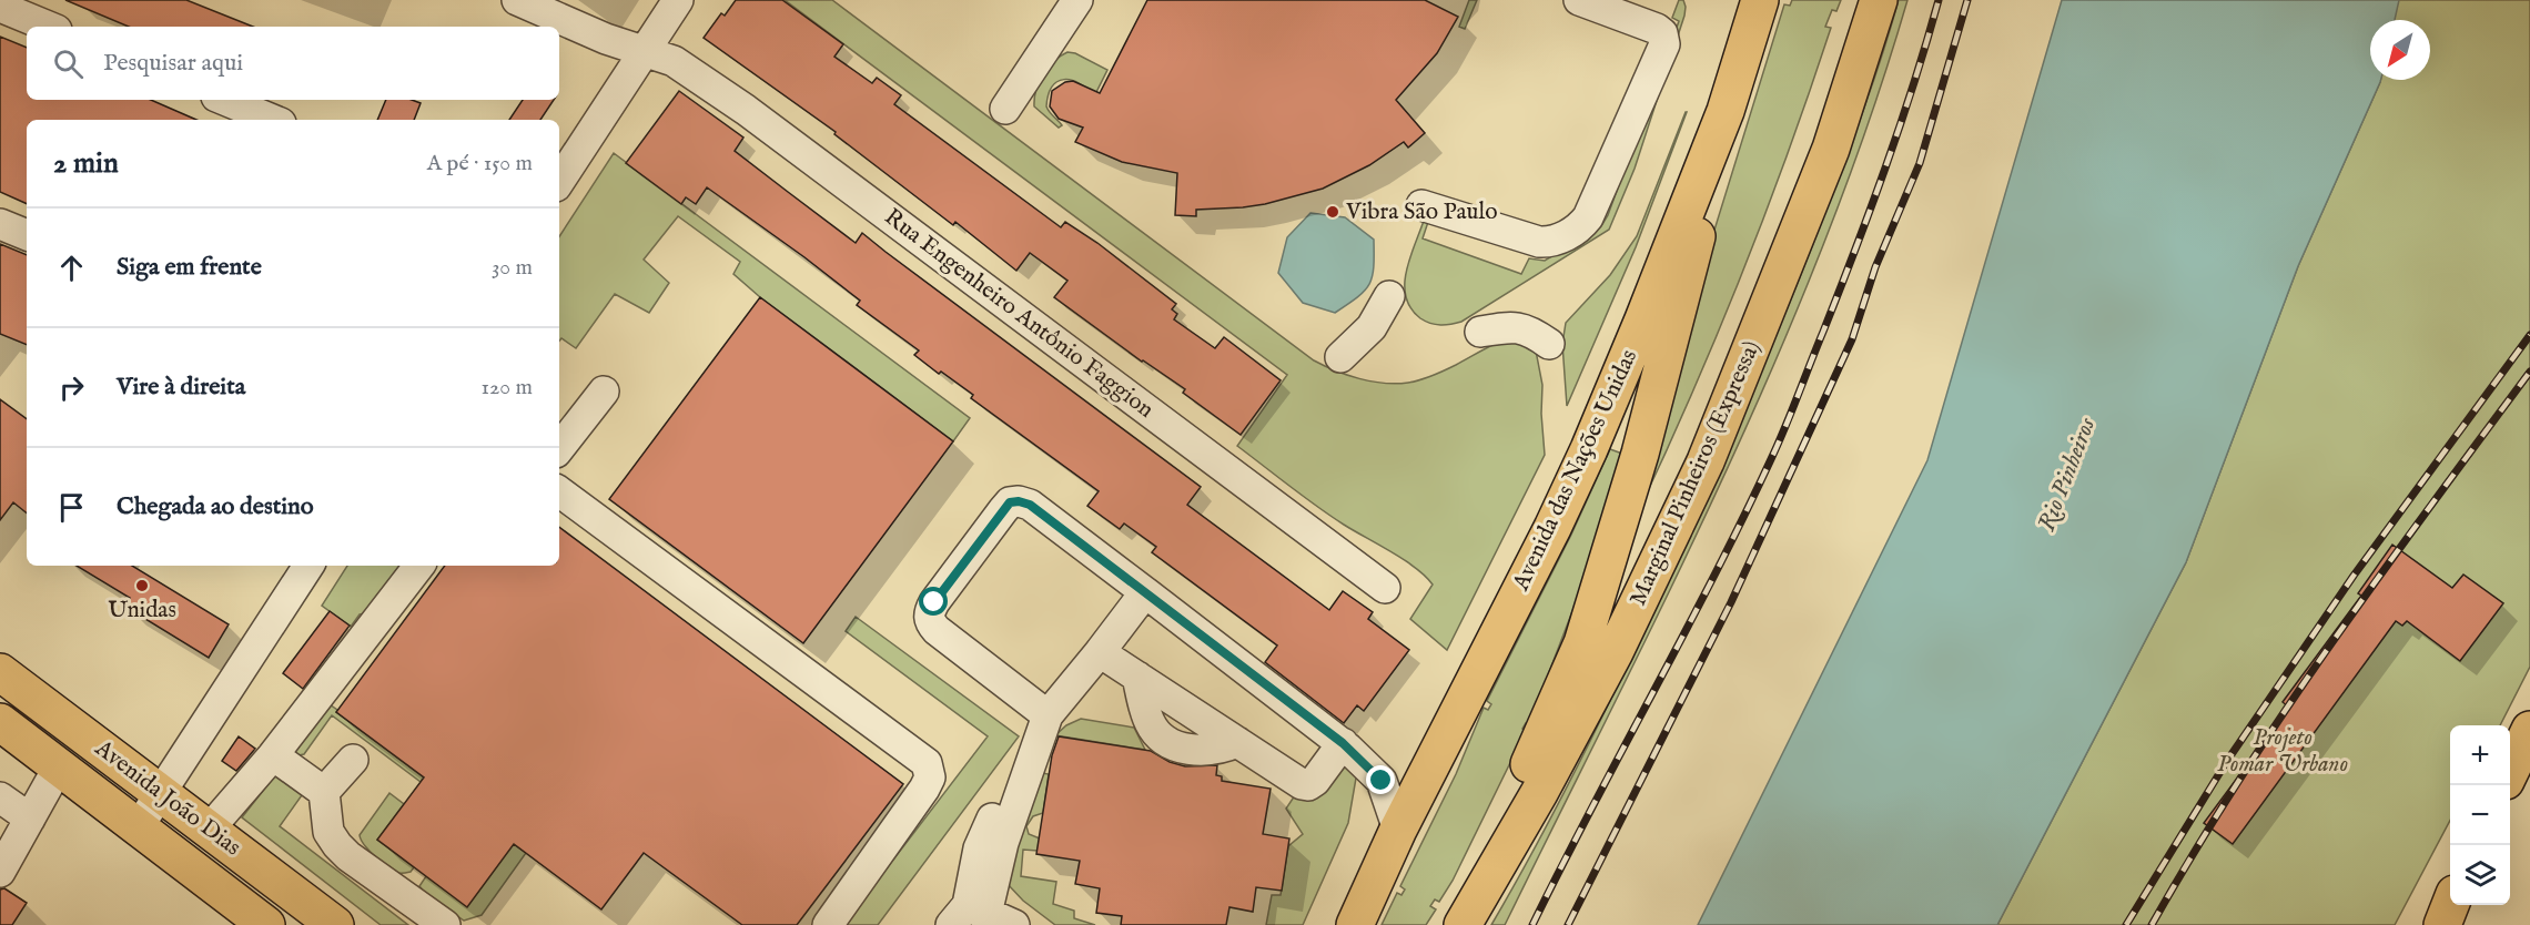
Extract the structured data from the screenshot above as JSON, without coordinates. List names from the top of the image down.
{
  "streets": {
    "main road": ["Avenida das Nações Unidas", "Marginal Pinheiros (Expressa)", "Avenida João Dias"],
    "street": ["Rua Engenheiro Antônio Faggion"]
  },
  "water": ["Rio Pinheiros"],
  "parks": ["Projeto Pomar Urbano"],
  "places": ["Vibra São Paulo", "Unidas"],
  "north": "bottom left",
  "page": {
    "search": "Pesquisar aqui",
    "heading": ["2 min", "A pé · 150 m"],
    "list": [
      ["Siga em frente", "30 m"],
      ["Vire à direita", "120 m"],
      "Chegada ao destino"
    ],
    "map_buttons": ["+", "−"]
  }
}
